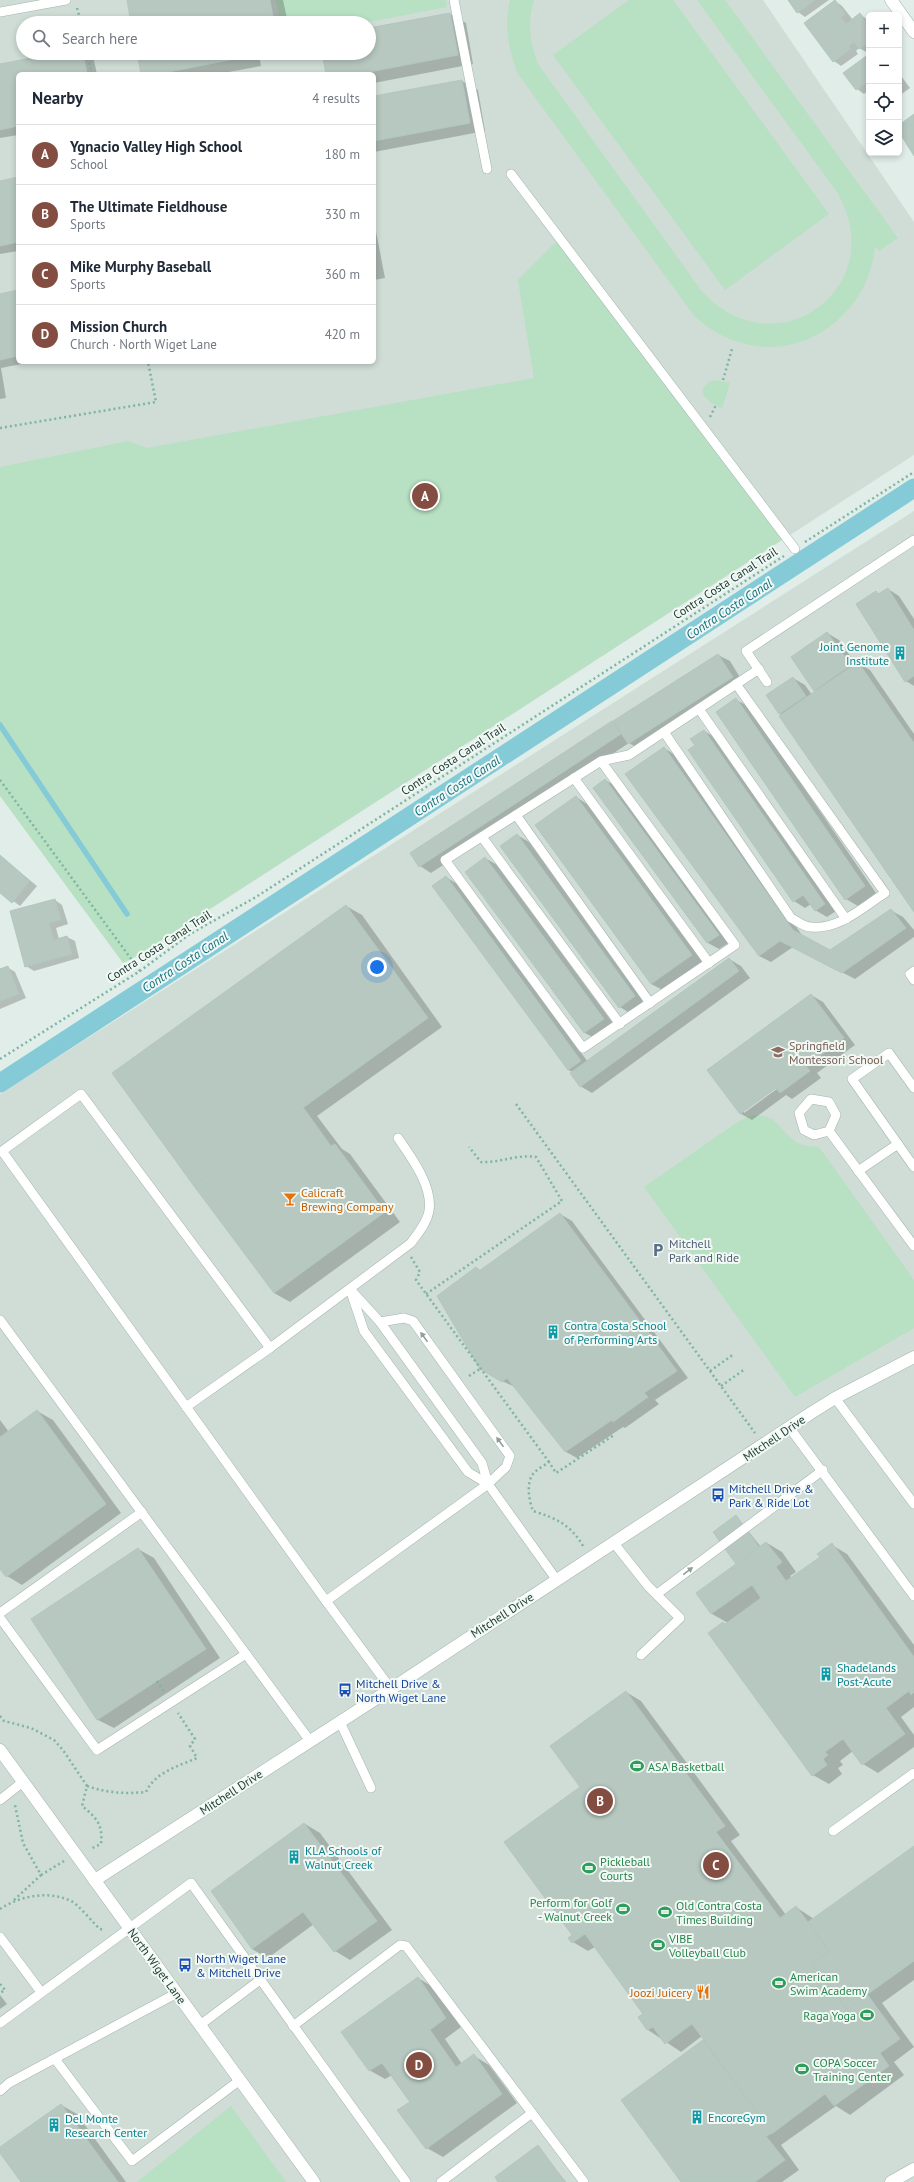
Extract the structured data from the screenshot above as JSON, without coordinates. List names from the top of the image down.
{
  "streets": {
    "street": ["Mitchell Drive", "North Wiget Lane"],
    "path": ["Contra Costa Canal Trail"]
  },
  "crossings": [
    ["Mitchell Drive", "North Wiget Lane"]
  ],
  "water": ["Contra Costa Canal"],
  "places": {
    "building": [
      "Joint Genome Institute",
      "Contra Costa School of Performing Arts",
      "Shadelands Post-Acute",
      "KLA Schools of Walnut Creek",
      "EncoreGym",
      "Del Monte Research Center"
    ],
    "school or university": ["Springfield Montessori School"],
    "bar": ["Calicraft Brewing Company"],
    "parking": ["Mitchell Park and Ride"],
    "bus stop": ["Mitchell Drive & Park & Ride Lot", "Mitchell Drive & North Wiget Lane", "North Wiget Lane & Mitchell Drive"],
    "sports": [
      "ASA Basketball",
      "Pickleball Courts",
      "Perform for Golf - Walnut Creek",
      "Old Contra Costa Times Building",
      "VIBE Volleyball Club",
      "American Swim Academy",
      "Raga Yoga",
      "COPA Soccer Training Center"
    ],
    "restaurant": ["Joozi Juicery"]
  },
  "page": {
    "map_buttons": ["+", "−"],
    "search": "Search here",
    "heading": ["Nearby", "4 results"],
    "list": [
      {
        "mark": "A",
        "name": "Ygnacio Valley High School",
        "note": "School",
        "value": "180 m"
      },
      {
        "mark": "B",
        "name": "The Ultimate Fieldhouse",
        "note": "Sports",
        "value": "330 m"
      },
      {
        "mark": "C",
        "name": "Mike Murphy Baseball",
        "note": "Sports",
        "value": "360 m"
      },
      {
        "mark": "D",
        "name": "Mission Church",
        "note": "Church · North Wiget Lane",
        "value": "420 m"
      }
    ],
    "pins": [
      "A",
      "B",
      "C",
      "D"
    ]
  }
}
